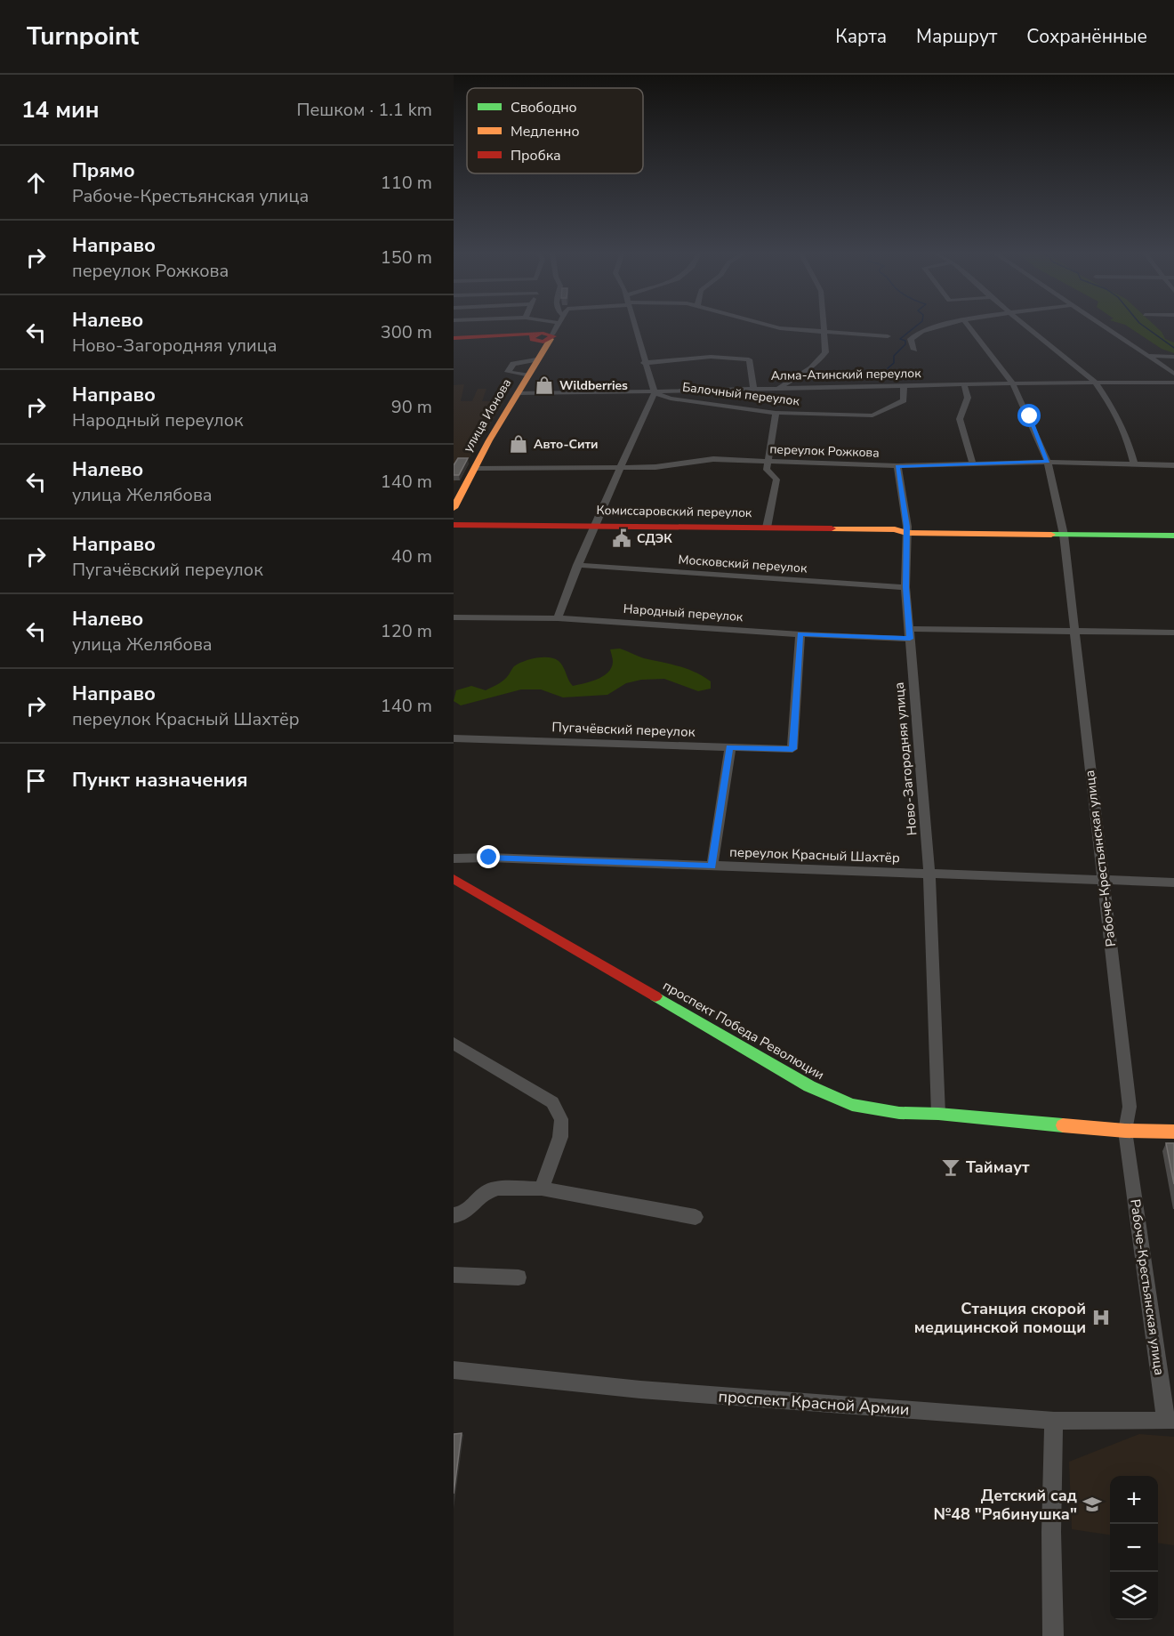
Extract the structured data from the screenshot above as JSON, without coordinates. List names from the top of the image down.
{
  "streets": {
    "main road": ["улица Ионова", "Комиссаровский переулок", "проспект Победа Революции"],
    "street": [
      "Алма-Атинский переулок",
      "Балочный переулок",
      "переулок Рожкова",
      "Московский переулок",
      "Народный переулок",
      "Пугачёвский переулок",
      "Ново-Загородняя улица",
      "переулок Красный Шахтёр",
      "Рабоче-Крестьянская улица",
      "проспект Красной Армии"
    ]
  },
  "crossings": [
    ["Алма-Атинский переулок", "Балочный переулок"],
    ["Алма-Атинский переулок", "улица Ионова"],
    ["Алма-Атинский переулок", "Рабоче-Крестьянская улица"],
    ["улица Ионова", "переулок Рожкова"],
    ["переулок Рожкова", "Ново-Загородняя улица"],
    ["переулок Рожкова", "Рабоче-Крестьянская улица"],
    ["Комиссаровский переулок", "Ново-Загородняя улица"],
    ["Комиссаровский переулок", "Рабоче-Крестьянская улица"],
    ["Московский переулок", "Ново-Загородняя улица"],
    ["Народный переулок", "Пугачёвский переулок"],
    ["Народный переулок", "Ново-Загородняя улица"],
    ["Народный переулок", "Рабоче-Крестьянская улица"],
    ["Ново-Загородняя улица", "переулок Красный Шахтёр"],
    ["Ново-Загородняя улица", "проспект Победа Революции"],
    ["переулок Красный Шахтёр", "Рабоче-Крестьянская улица"],
    ["Рабоче-Крестьянская улица", "проспект Победа Революции"],
    ["Рабоче-Крестьянская улица", "проспект Красной Армии"]
  ],
  "places": {
    "shop": ["Wildberries", "Авто-Сити"],
    "public building": ["СДЭК"],
    "bar": ["Таймаут"],
    "hospital": ["Станция скорой медицинской помощи"],
    "school or university": ["Детский сад №48 \"Рябинушка\""]
  },
  "legend": ["Свободно", "Медленно", "Пробка"],
  "page": {
    "header": "Turnpoint",
    "nav": ["Карта", "Маршрут", "Сохранённые"],
    "heading": ["14 мин", "Пешком · 1.1 km"],
    "list": [
      ["Прямо", "Рабоче-Крестьянская улица", "110 m"],
      ["Направо", "переулок Рожкова", "150 m"],
      ["Налево", "Ново-Загородняя улица", "300 m"],
      ["Направо", "Народный переулок", "90 m"],
      ["Налево", "улица Желябова", "140 m"],
      ["Направо", "Пугачёвский переулок", "40 m"],
      ["Налево", "улица Желябова", "120 m"],
      ["Направо", "переулок Красный Шахтёр", "140 m"],
      "Пункт назначения"
    ],
    "map_buttons": ["+", "−"]
  }
}
